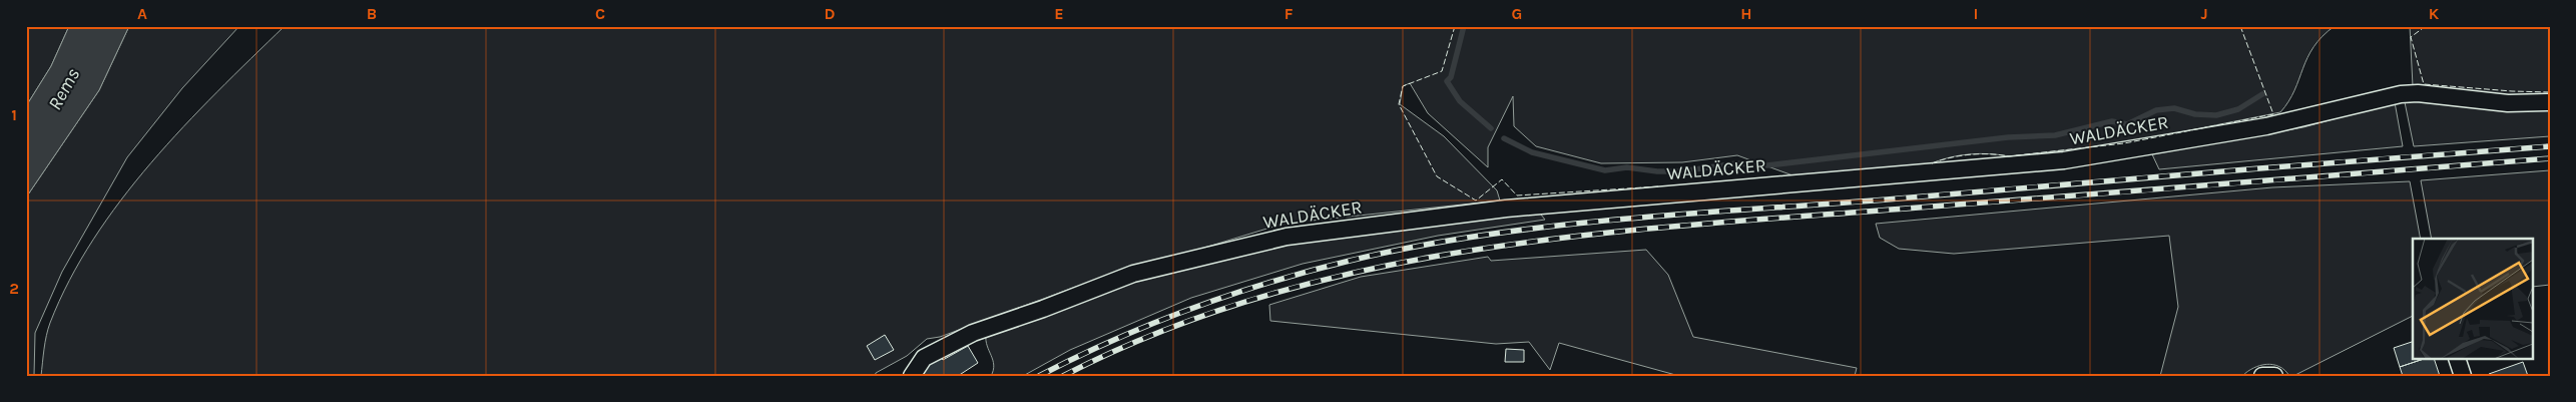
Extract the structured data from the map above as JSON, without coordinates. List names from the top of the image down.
{
  "streets": {
    "street": ["WALDÄCKER"]
  },
  "water": ["Rems"],
  "grid": {
    "columns": [
      "A",
      "B",
      "C",
      "D",
      "E",
      "F",
      "G",
      "H",
      "I",
      "J",
      "K"
    ],
    "rows": ["1", "2"]
  }
}
